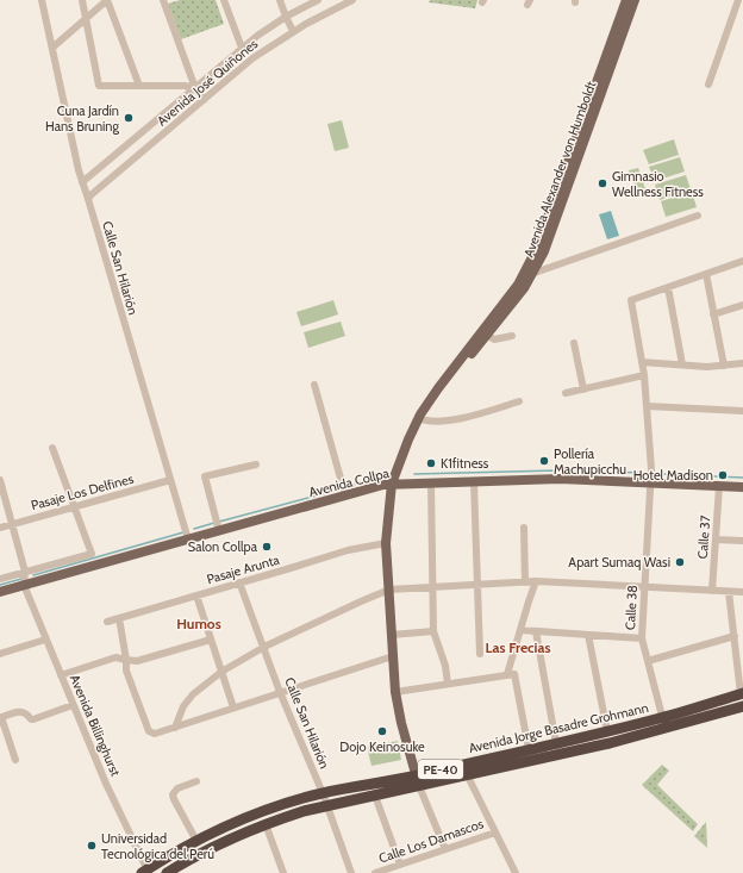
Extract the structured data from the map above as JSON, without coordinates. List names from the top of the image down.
{
  "streets": {
    "highway": ["Avenida Jorge Basadre Grohmann", "PE-40"],
    "main road": ["Avenida Alexander von Humboldt", "Avenida Collpa"],
    "street": [
      "Avenida José Quiñones",
      "Calle San Hilarión",
      "Pasaje Los Delfines",
      "Calle 37",
      "Pasaje Arunta",
      "Calle 38",
      "Avenida Billinghurst",
      "Calle Los Damascos"
    ]
  },
  "crossings": [
    ["Avenida José Quiñones", "Calle San Hilarión"],
    ["Avenida Alexander von Humboldt", "Avenida Collpa"],
    ["Avenida Alexander von Humboldt", "Pasaje Arunta"],
    ["Avenida Alexander von Humboldt", "Avenida Jorge Basadre Grohmann"],
    ["Avenida Alexander von Humboldt", "Calle Los Damascos"],
    ["Calle San Hilarión", "Avenida Collpa"],
    ["Calle San Hilarión", "Pasaje Los Delfines"],
    ["Calle San Hilarión", "Pasaje Arunta"],
    ["Calle San Hilarión", "Avenida Jorge Basadre Grohmann"],
    ["Avenida Collpa", "Calle 37"],
    ["Avenida Collpa", "Calle 38"],
    ["Avenida Collpa", "Avenida Billinghurst"],
    ["Calle 38", "Avenida Jorge Basadre Grohmann"],
    ["Avenida Billinghurst", "Avenida Jorge Basadre Grohmann"]
  ],
  "districts": ["Humos", "Las Frecias"],
  "places": [
    "Cuna Jardín Hans Bruning",
    "Gimnasio Wellness Fitness",
    "Pollería Machupicchu",
    "K1fitness",
    "Hotel Madison",
    "Salon Collpa",
    "Apart Sumaq Wasi",
    "Dojo Keinosuke",
    "Universidad Tecnológica del Perú"
  ]
}
